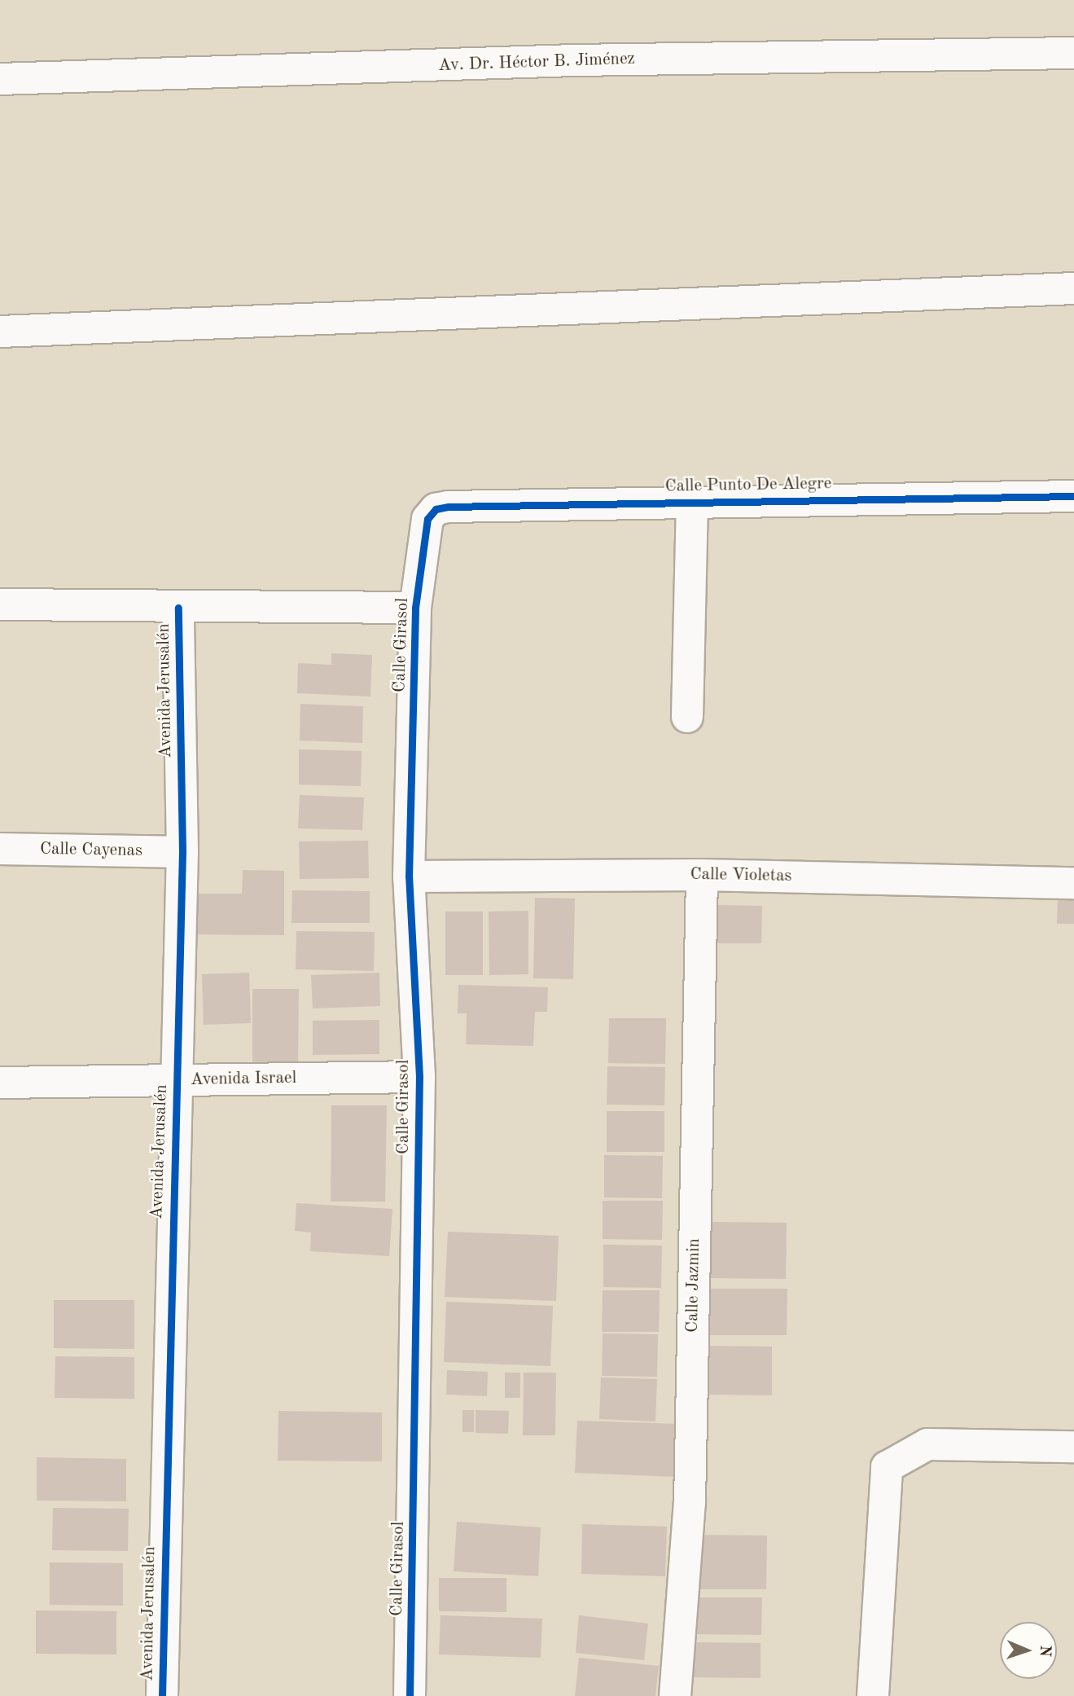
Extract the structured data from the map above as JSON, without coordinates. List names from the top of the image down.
{
  "streets": {
    "street": [
      "Av. Dr. Héctor B. Jiménez",
      "Calle Punto De Alegre",
      "Calle Girasol",
      "Avenida Jerusalén",
      "Calle Cayenas",
      "Calle Violetas",
      "Avenida Israel",
      "Calle Jazmin"
    ]
  },
  "crossings": [
    ["Calle Punto De Alegre", "Calle Girasol"],
    ["Calle Girasol", "Calle Violetas"],
    ["Calle Girasol", "Avenida Israel"],
    ["Avenida Jerusalén", "Calle Cayenas"],
    ["Avenida Jerusalén", "Avenida Israel"],
    ["Calle Violetas", "Calle Jazmin"]
  ],
  "north": "right"
}
